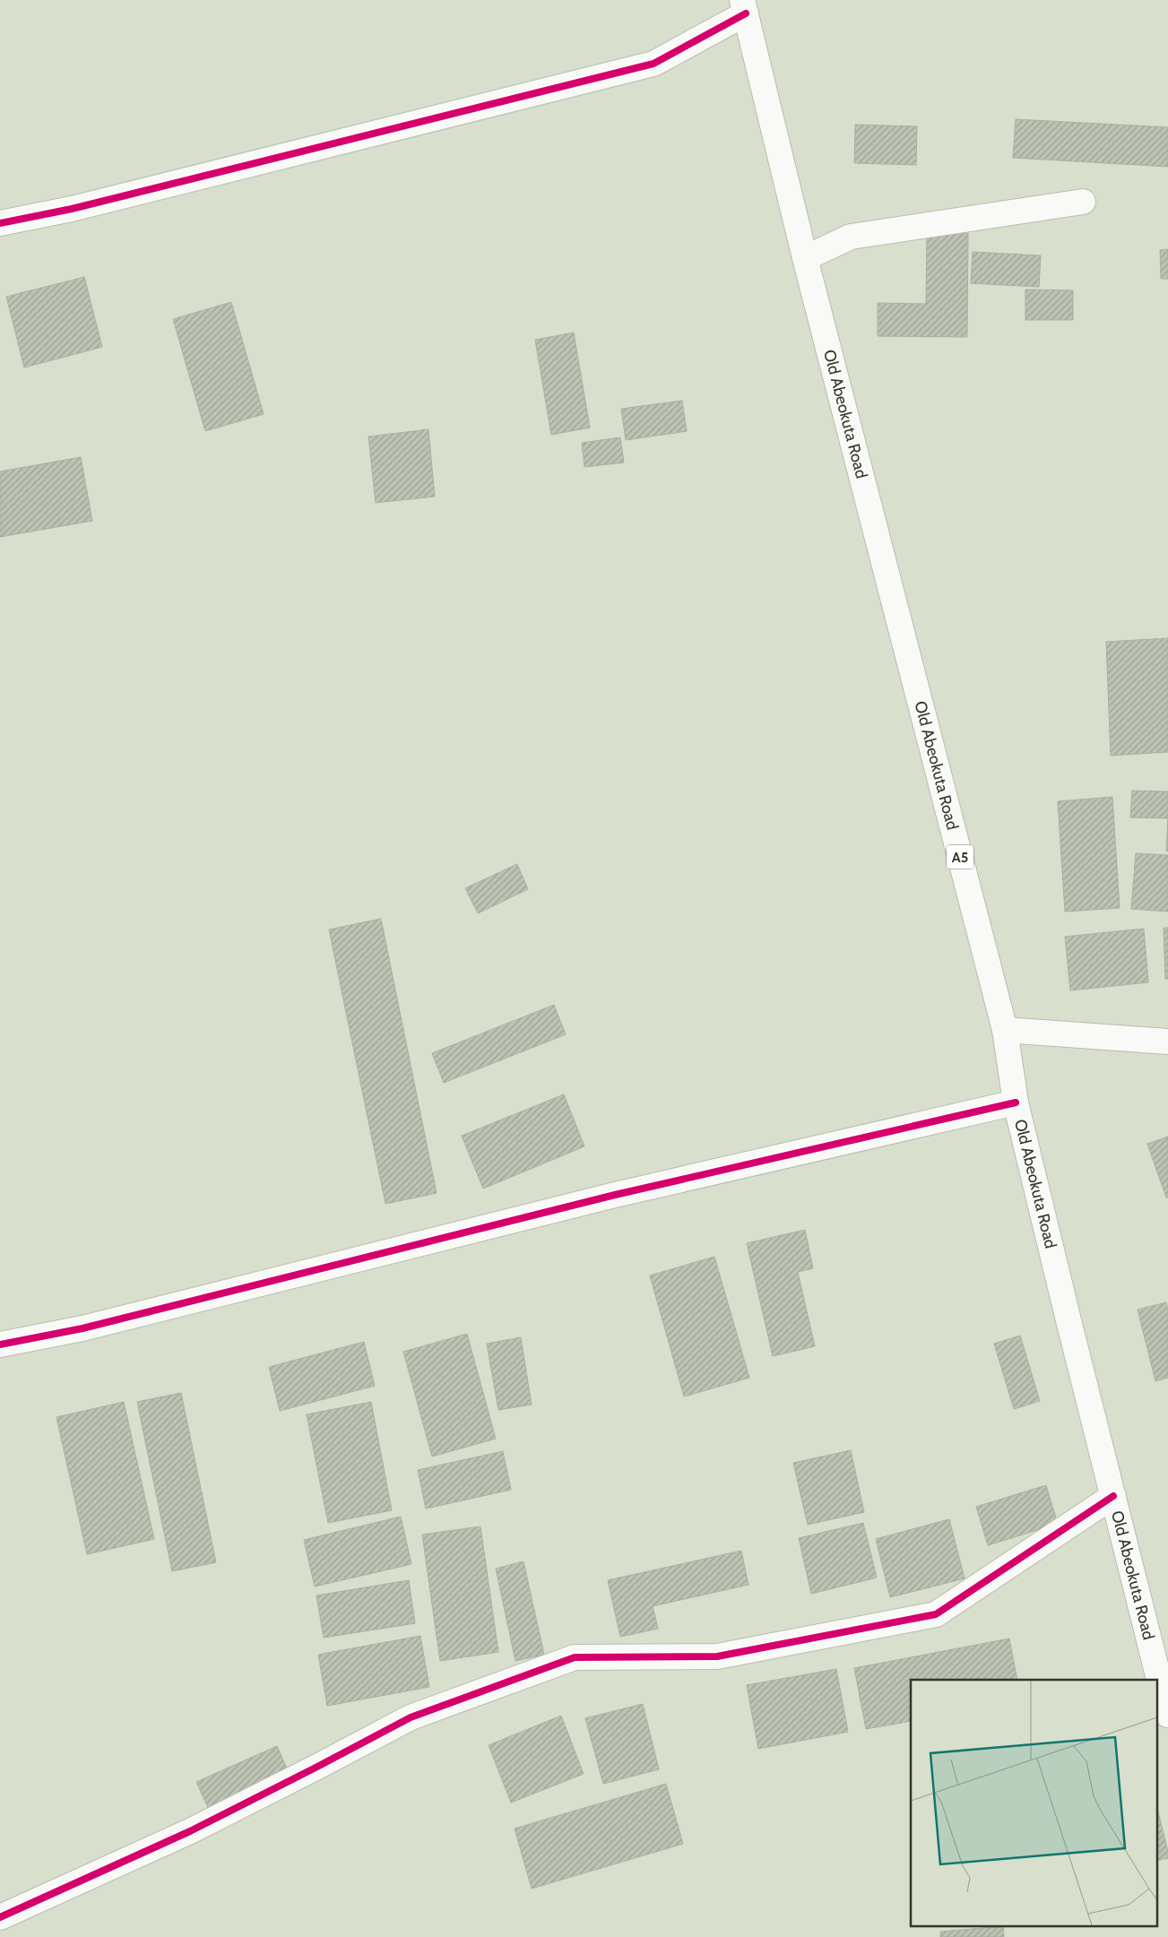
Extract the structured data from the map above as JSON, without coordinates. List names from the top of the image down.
{
  "streets": {
    "main road": ["Old Abeokuta Road", "A5"]
  }
}
